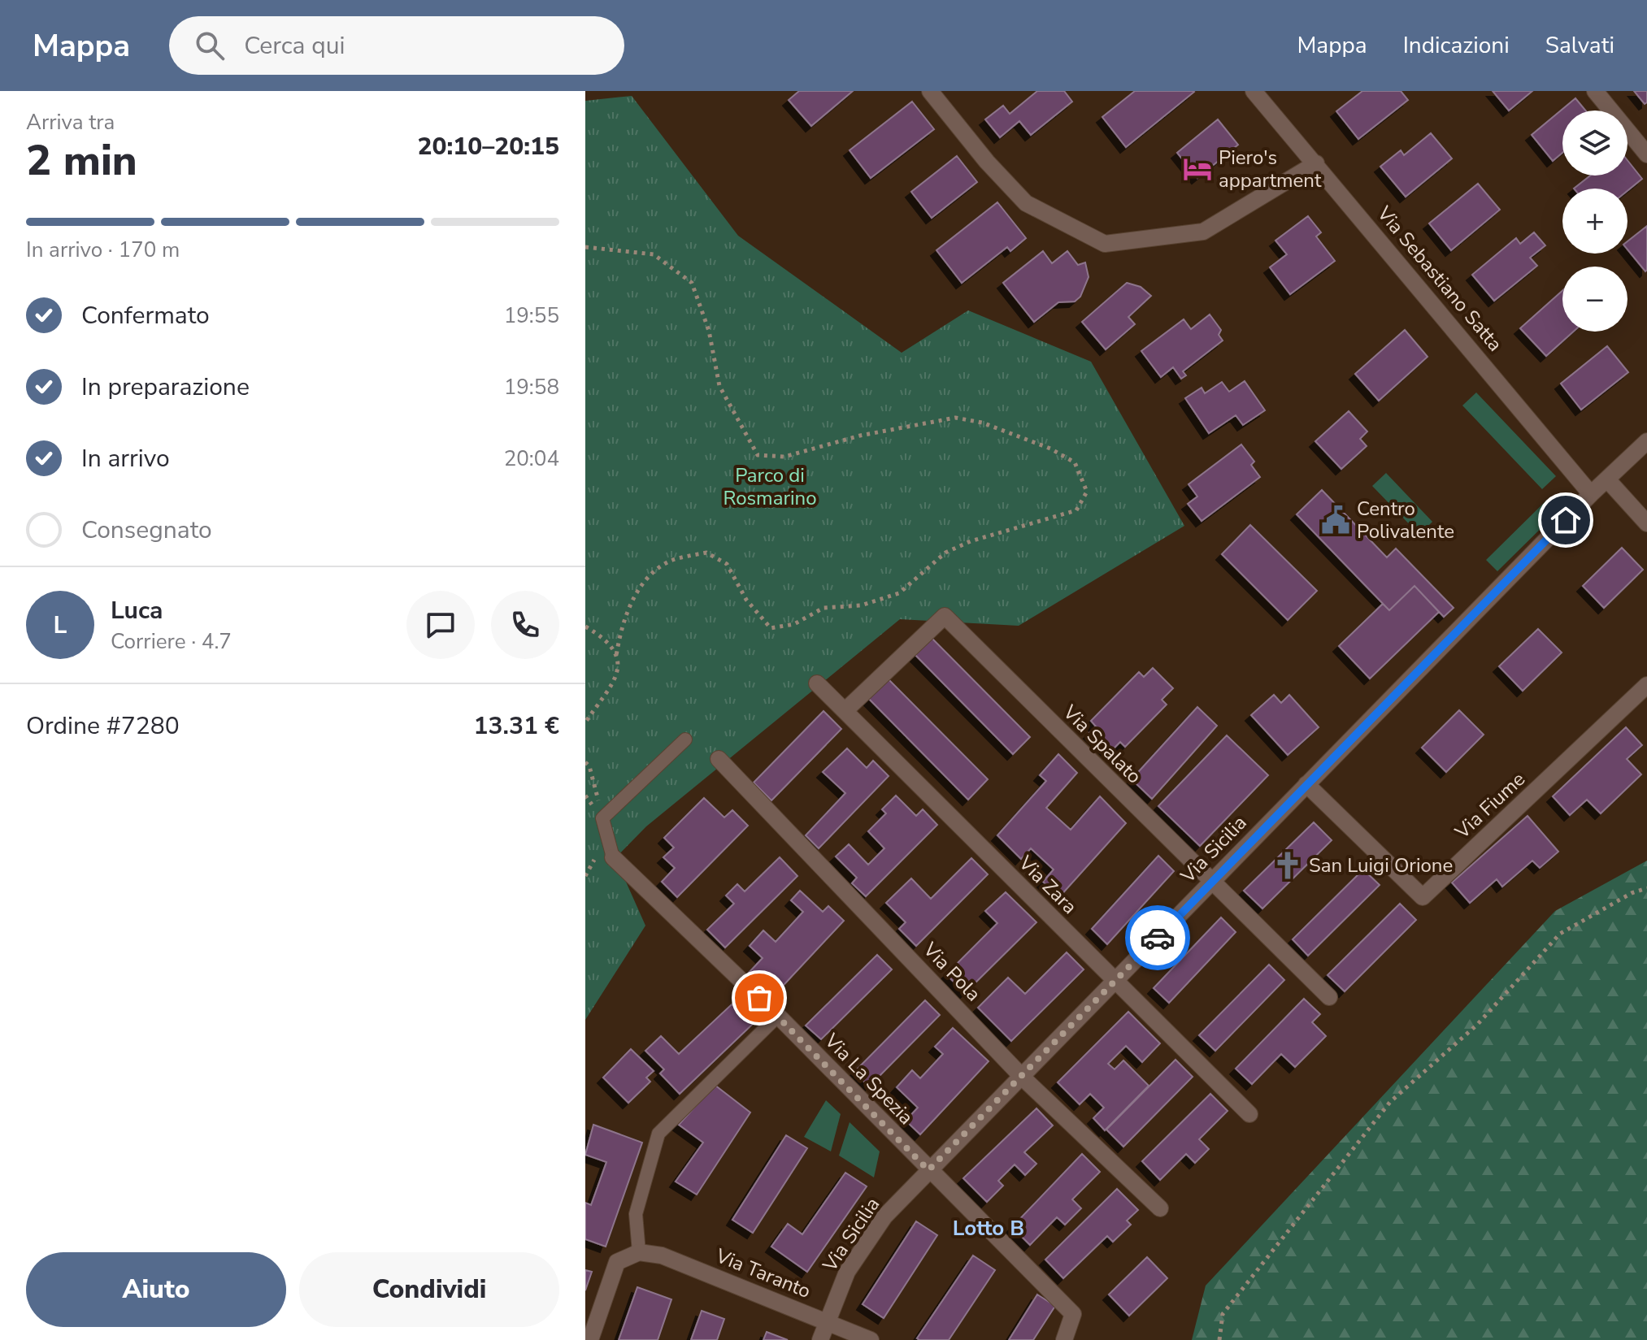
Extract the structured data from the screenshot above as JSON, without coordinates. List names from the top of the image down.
{
  "streets": {
    "street": [
      "Via Sebastiano Satta",
      "Via Spalato",
      "Via Fiume",
      "Via Sicilia",
      "Via Zara",
      "Via Pola",
      "Via La Spezia",
      "Via Taranto"
    ]
  },
  "crossings": [
    ["Via Sebastiano Satta", "Via Sicilia"],
    ["Via Spalato", "Via Sicilia"],
    ["Via Spalato", "Via Zara"],
    ["Via Fiume", "Via Sicilia"],
    ["Via Sicilia", "Via Zara"],
    ["Via Sicilia", "Via Pola"],
    ["Via Sicilia", "Via La Spezia"],
    ["Via Sicilia", "Via Taranto"]
  ],
  "districts": ["Lotto B"],
  "parks": ["Parco di Rosmarino"],
  "places": {
    "hotel": ["Piero's appartment"],
    "public building": ["Centro Polivalente"],
    "church": ["San Luigi Orione"]
  },
  "page": {
    "header": "Mappa",
    "search": "Cerca qui",
    "nav": ["Mappa", "Indicazioni", "Salvati"],
    "heading": ["2 min", "Arriva tra", "20:10–20:15"],
    "panel": [
      "Luca",
      "Corriere · 4.7",
      "Ordine #7280",
      "13.31 €"
    ],
    "map_buttons": ["+", "−"],
    "bar": "In arrivo · 170 m",
    "list": [
      ["Confermato", "19:55"],
      ["In preparazione", "19:58"],
      ["In arrivo", "20:04"],
      "Consegnato"
    ],
    "round": "L",
    "buttons": ["Aiuto", "Condividi"]
  }
}
